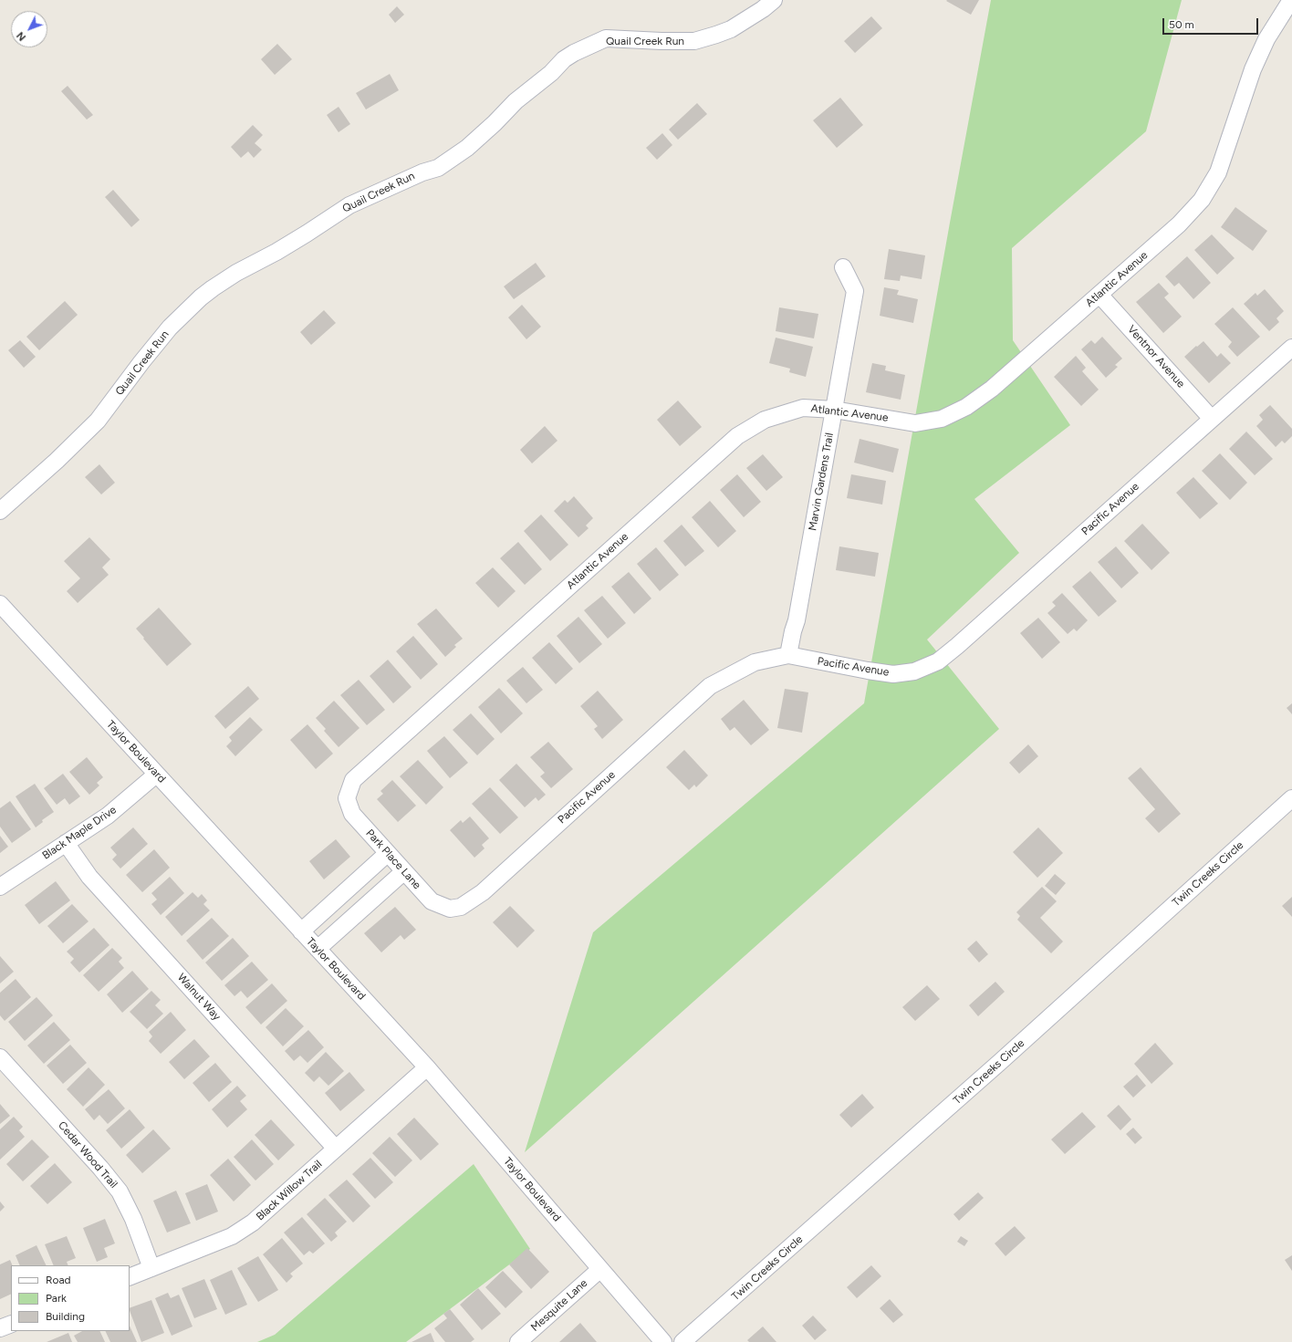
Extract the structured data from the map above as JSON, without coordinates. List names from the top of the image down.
{
  "streets": {
    "street": [
      "Quail Creek Run",
      "Atlantic Avenue",
      "Ventnor Avenue",
      "Marvin Gardens Trail",
      "Pacific Avenue",
      "Taylor Boulevard",
      "Black Maple Drive",
      "Park Place Lane",
      "Twin Creeks Circle",
      "Walnut Way",
      "Cedar Wood Trail",
      "Black Willow Trail",
      "Mesquite Lane"
    ]
  },
  "crossings": [
    ["Atlantic Avenue", "Ventnor Avenue"],
    ["Atlantic Avenue", "Marvin Gardens Trail"],
    ["Atlantic Avenue", "Park Place Lane"],
    ["Ventnor Avenue", "Pacific Avenue"],
    ["Marvin Gardens Trail", "Pacific Avenue"],
    ["Pacific Avenue", "Park Place Lane"],
    ["Taylor Boulevard", "Black Maple Drive"],
    ["Taylor Boulevard", "Black Willow Trail"],
    ["Taylor Boulevard", "Mesquite Lane"],
    ["Black Maple Drive", "Walnut Way"],
    ["Walnut Way", "Black Willow Trail"],
    ["Cedar Wood Trail", "Black Willow Trail"]
  ],
  "legend": ["Road", "Park", "Building"],
  "scale_bar": "50 m",
  "north": "bottom left"
}
